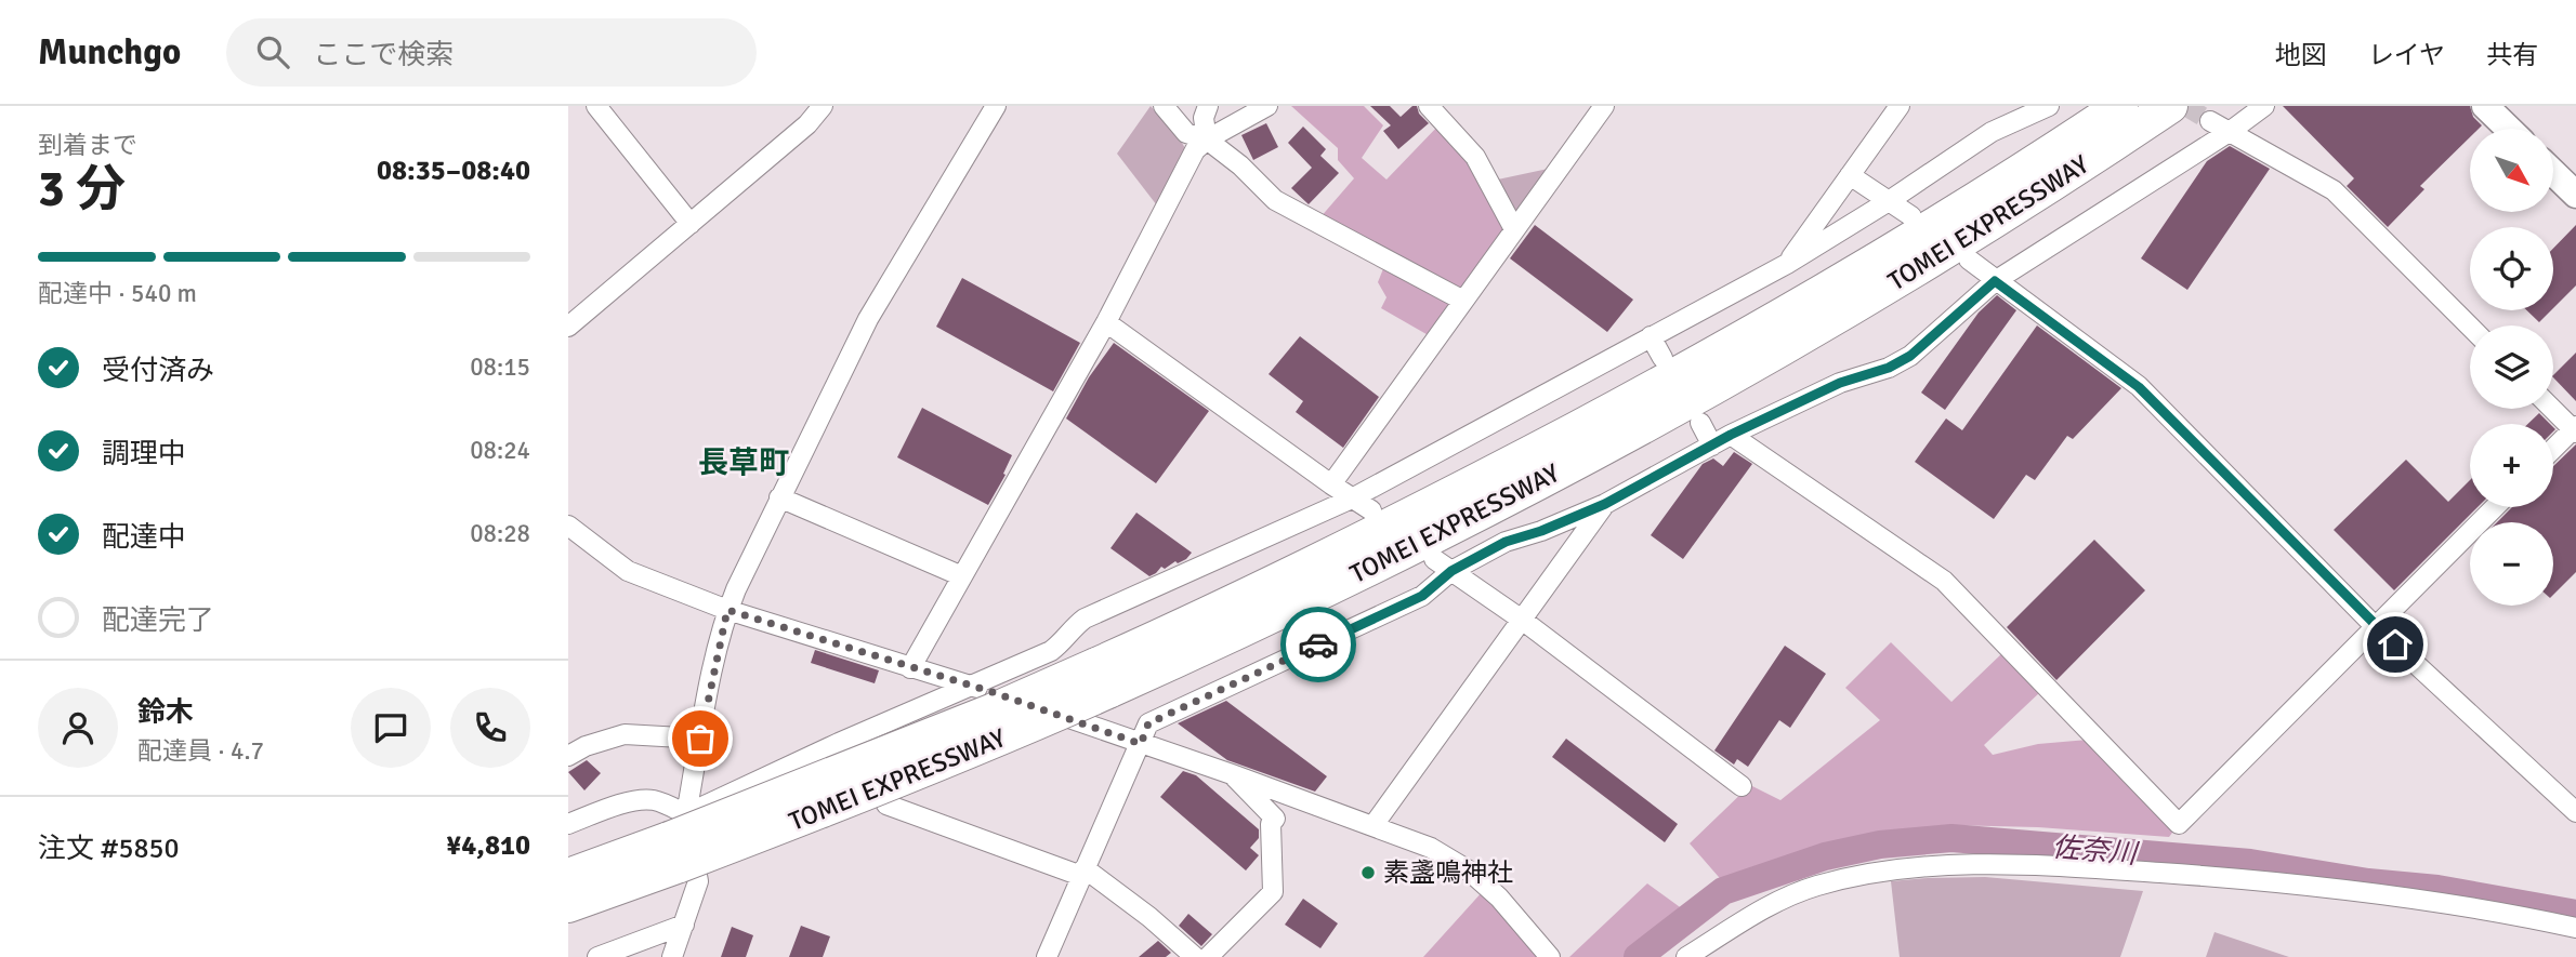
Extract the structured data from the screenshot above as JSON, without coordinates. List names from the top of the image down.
{
  "streets": {
    "highway": ["TOMEI EXPRESSWAY"]
  },
  "districts": ["長草町"],
  "water": ["佐奈川"],
  "places": ["素盞鳴神社"],
  "north": "bottom right",
  "page": {
    "header": "Munchgo",
    "search": "ここで検索",
    "nav": ["地図", "レイヤ", "共有"],
    "heading": ["3 分", "到着まで", "08:35–08:40"],
    "panel": [
      "鈴木",
      "配達員 · 4.7",
      "注文 #5850",
      "¥4,810"
    ],
    "map_buttons": ["+", "−"],
    "bar": "配達中 · 540 m",
    "list": [
      ["受付済み", "08:15"],
      ["調理中", "08:24"],
      ["配達中", "08:28"],
      "配達完了"
    ]
  }
}
